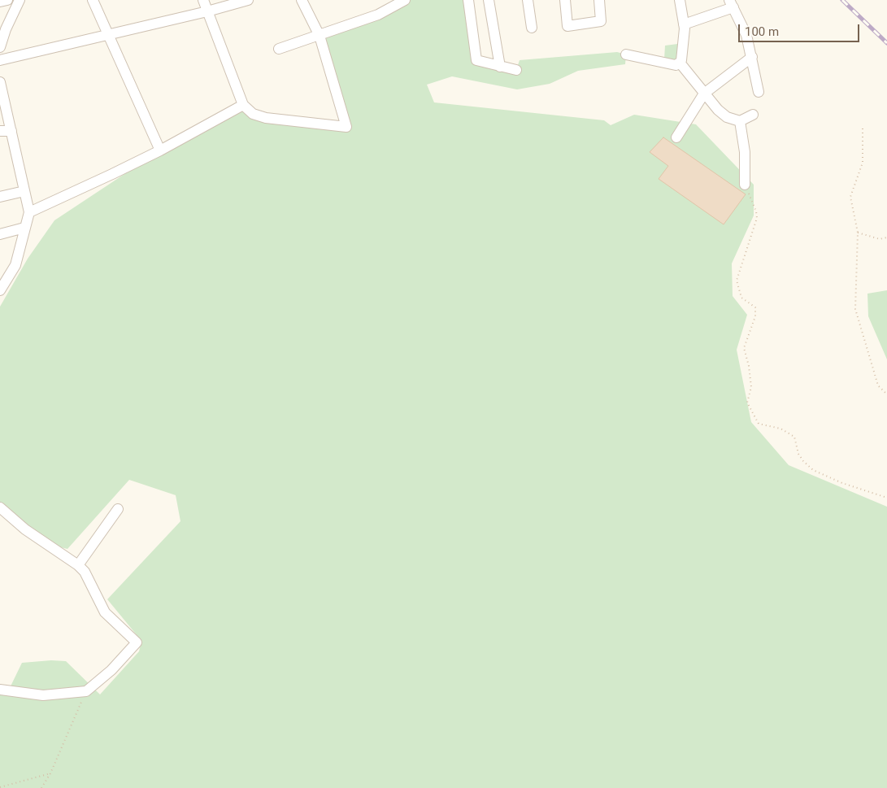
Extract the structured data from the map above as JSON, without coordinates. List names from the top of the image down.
{
  "scale_bar": "100 m"
}
